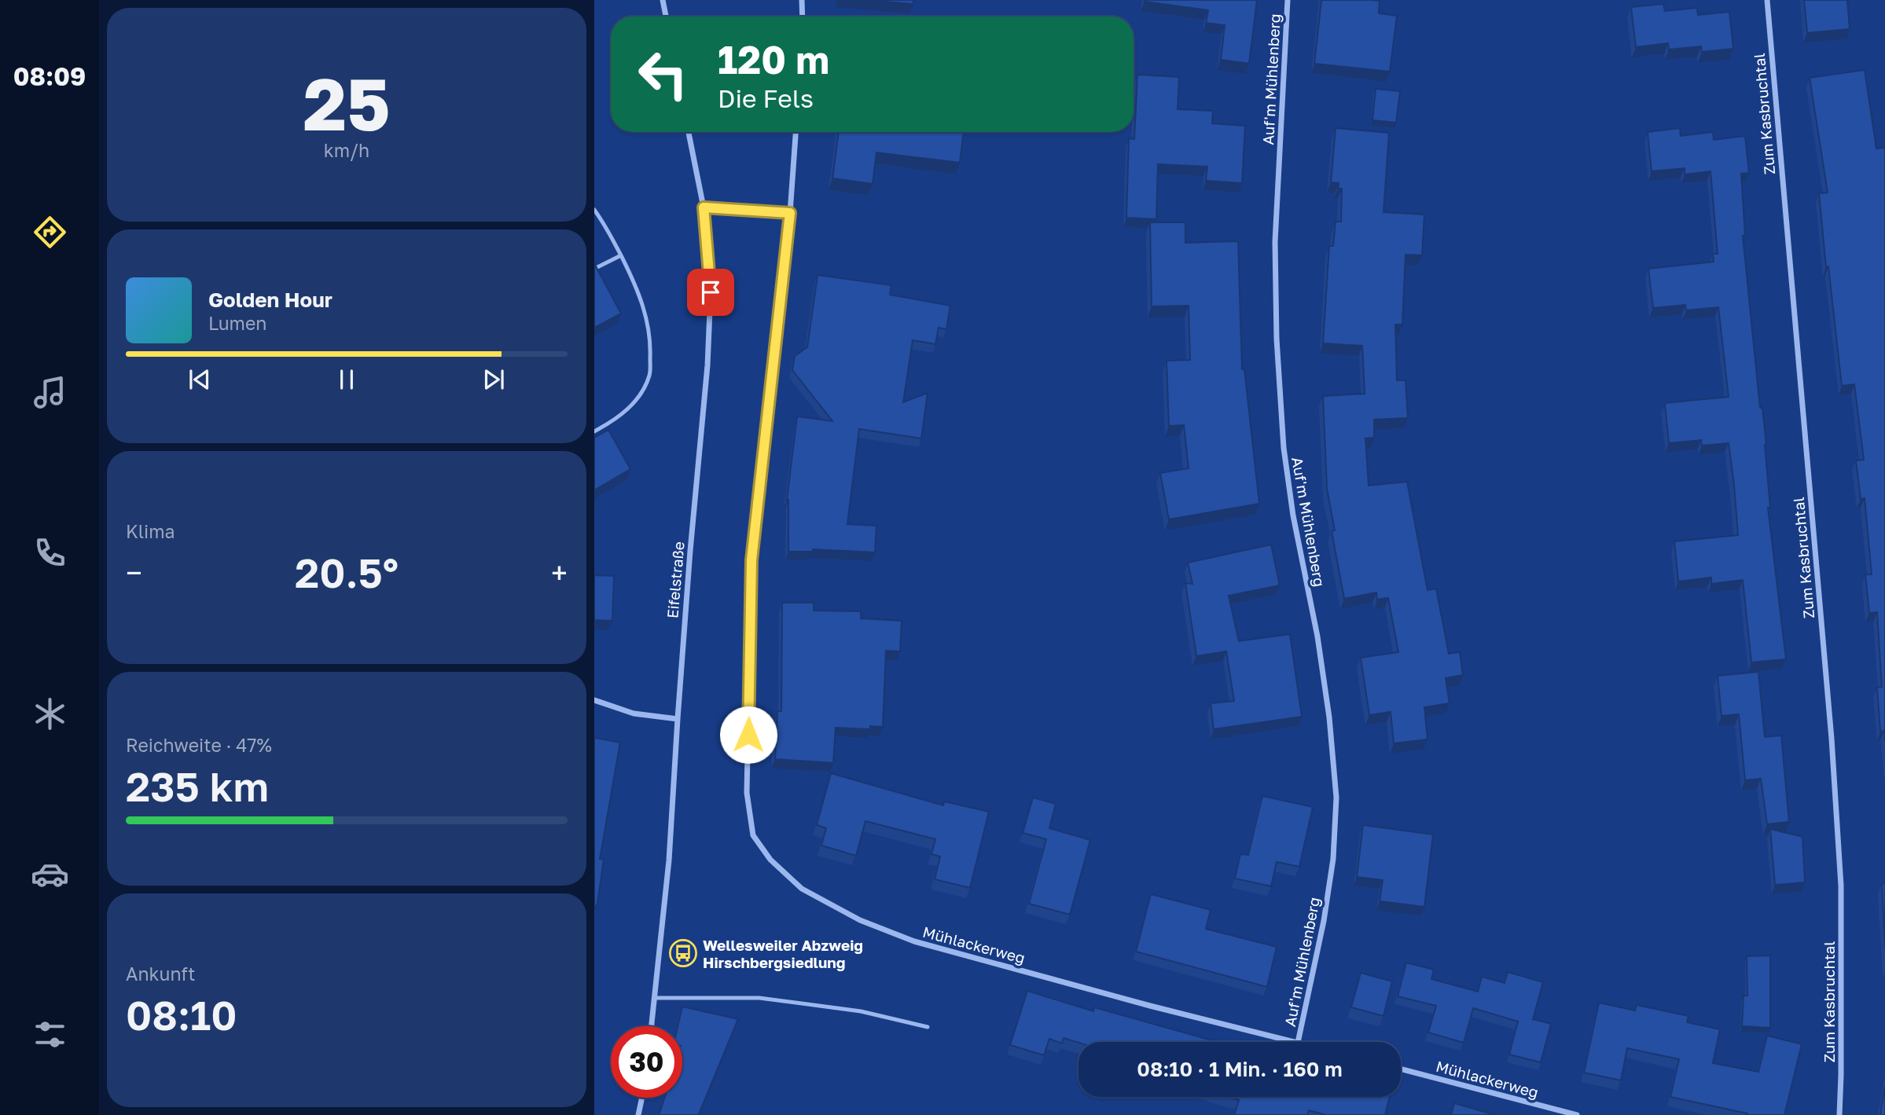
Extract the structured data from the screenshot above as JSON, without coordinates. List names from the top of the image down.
{
  "streets": {
    "street": [
      "Auf'm Mühlenberg",
      "Zum Kasbruchtal",
      "Eifelstraße",
      "Mühlackerweg"
    ]
  },
  "places": {
    "bus stop": ["Wellesweiler Abzweig Hirschbergsiedlung"]
  },
  "page": {
    "tabs": "08:09",
    "tile": [
      ["25", "km/h"],
      "Klima",
      ["Reichweite · 47%", "235 km"],
      ["Ankunft", "08:10"]
    ],
    "turn": ["120 m", "Die Fels"],
    "song": ["Golden Hour", "Lumen"],
    "heat": ["−", "20.5°", "+"],
    "limit": "30",
    "trip": "08:10 · 1 Min. · 160 m"
  }
}
